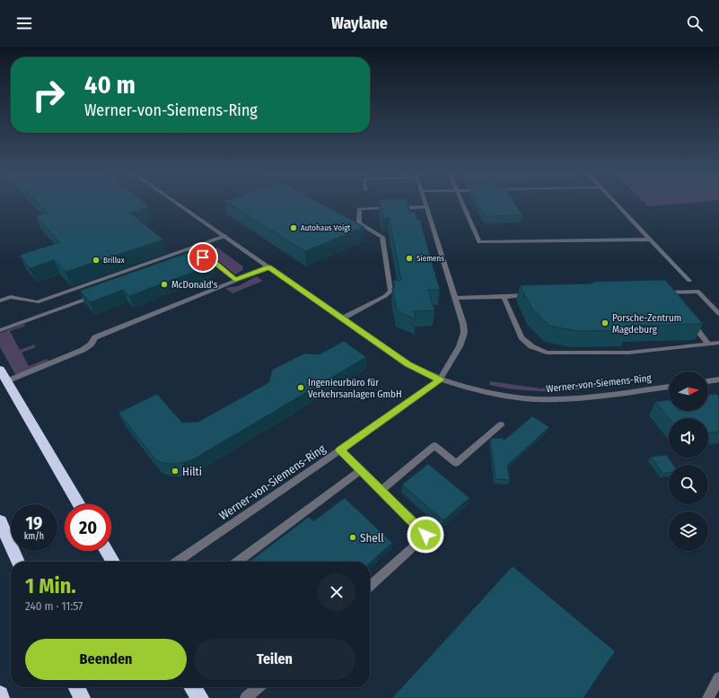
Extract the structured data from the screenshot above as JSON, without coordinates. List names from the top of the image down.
{
  "streets": {
    "street": ["Werner-von-Siemens-Ring"]
  },
  "places": [
    "Autohaus Voigt",
    "Siemens",
    "Brillux",
    "McDonald's",
    "Porsche-Zentrum Magdeburg",
    "Ingenieurbüro für Verkehrsanlagen GmbH",
    "Hilti",
    "Shell"
  ],
  "north": "right",
  "page": {
    "header": "Waylane",
    "turn": ["40 m", "Werner-von-Siemens-Ring"],
    "speed": "19 km/h",
    "limit": "20",
    "heading": ["1 Min.", "240 m · 11:57"],
    "buttons": ["Beenden", "Teilen"]
  }
}
